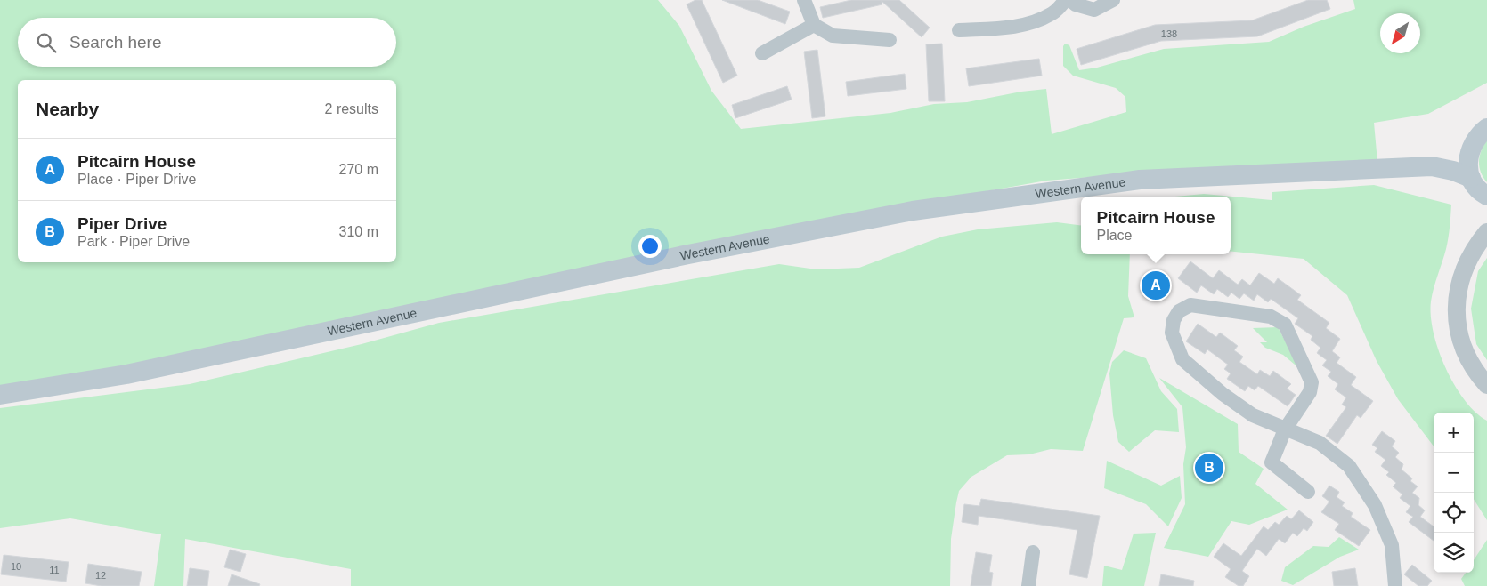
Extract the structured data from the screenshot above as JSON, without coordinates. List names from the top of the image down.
{
  "streets": {
    "main road": ["Western Avenue"]
  },
  "house_numbers": [
    "138",
    "10",
    "11",
    "12"
  ],
  "north": "bottom left",
  "page": {
    "search": "Search here",
    "heading": ["Nearby", "2 results"],
    "list": [
      {
        "mark": "A",
        "name": "Pitcairn House",
        "note": "Place · Piper Drive",
        "value": "270 m"
      },
      {
        "mark": "B",
        "name": "Piper Drive",
        "note": "Park · Piper Drive",
        "value": "310 m"
      }
    ],
    "popup": ["Pitcairn House", "Place"],
    "pins": ["A", "B"],
    "map_buttons": ["+", "−"]
  }
}
